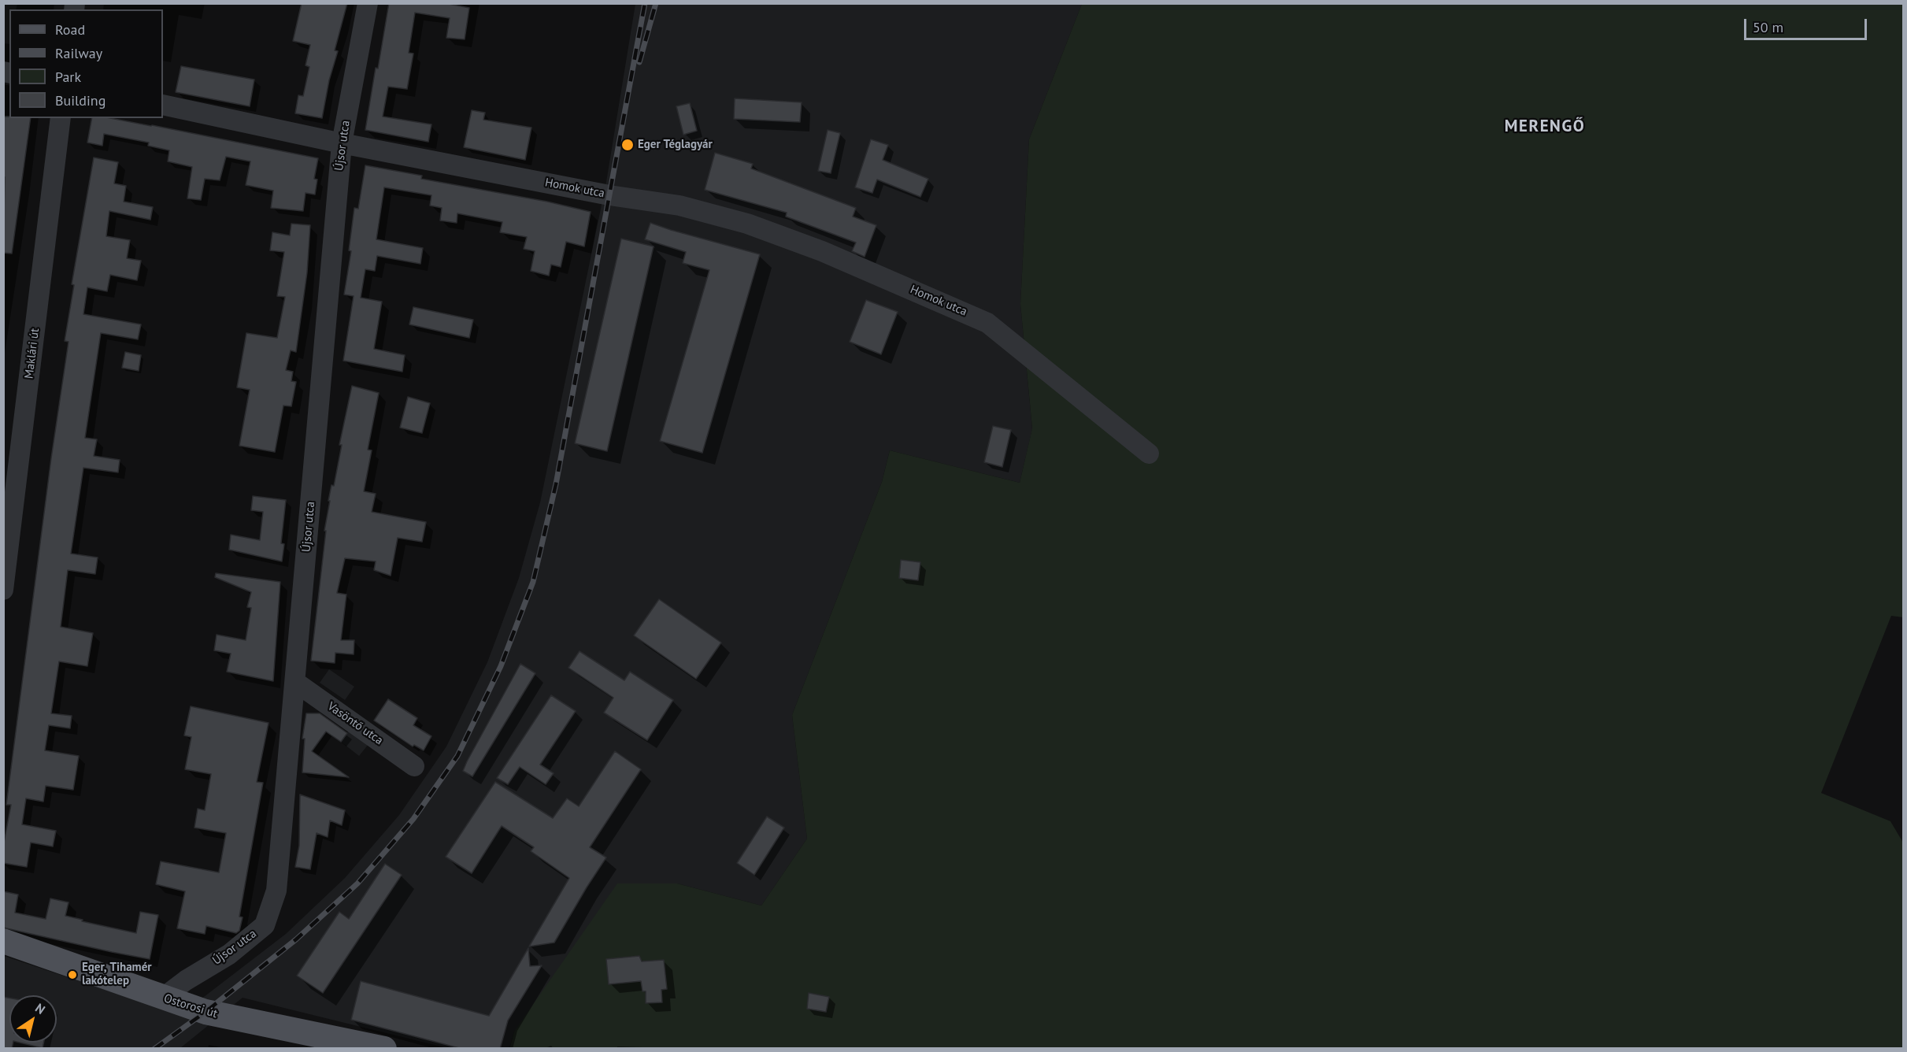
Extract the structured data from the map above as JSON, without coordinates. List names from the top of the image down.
{
  "streets": {
    "main road": ["Ostorosi út"],
    "street": [
      "Újsor utca",
      "Homok utca",
      "Maklári út",
      "Vasöntő utca"
    ]
  },
  "crossings": [
    ["Újsor utca", "Homok utca"],
    ["Újsor utca", "Vasöntő utca"],
    ["Újsor utca", "Ostorosi út"]
  ],
  "districts": ["MERENGŐ"],
  "places": ["Eger Téglagyár", "Eger, Tihamér lakótelep"],
  "legend": [
    "Road",
    "Railway",
    "Park",
    "Building"
  ],
  "scale_bar": "50 m",
  "north": "top right"
}
